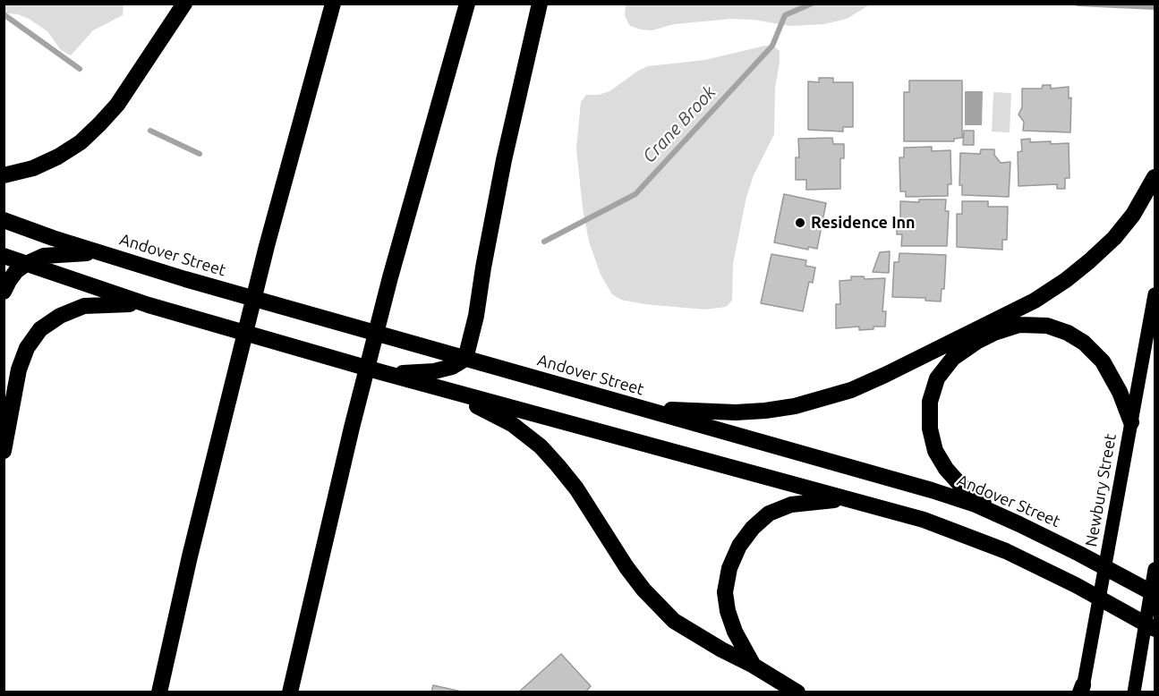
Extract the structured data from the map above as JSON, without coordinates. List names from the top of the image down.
{
  "streets": {
    "highway": ["Andover Street"],
    "main road": ["Newbury Street"]
  },
  "water": ["Crane Brook"],
  "places": ["Residence Inn"]
}
